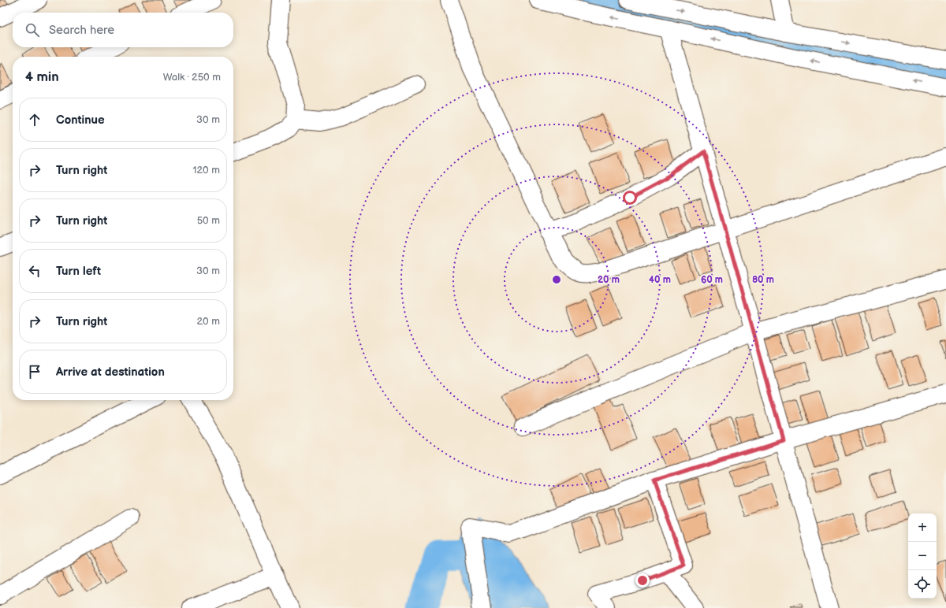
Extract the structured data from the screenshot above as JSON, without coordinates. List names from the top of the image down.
{
  "page": {
    "search": "Search here",
    "heading": ["4 min", "Walk · 250 m"],
    "list": [
      ["Continue", "30 m"],
      ["Turn right", "120 m"],
      ["Turn right", "50 m"],
      ["Turn left", "30 m"],
      ["Turn right", "20 m"],
      "Arrive at destination"
    ],
    "map_buttons": ["+", "−"]
  },
  "rings": [
    "20 m",
    "40 m",
    "60 m",
    "80 m"
  ]
}
